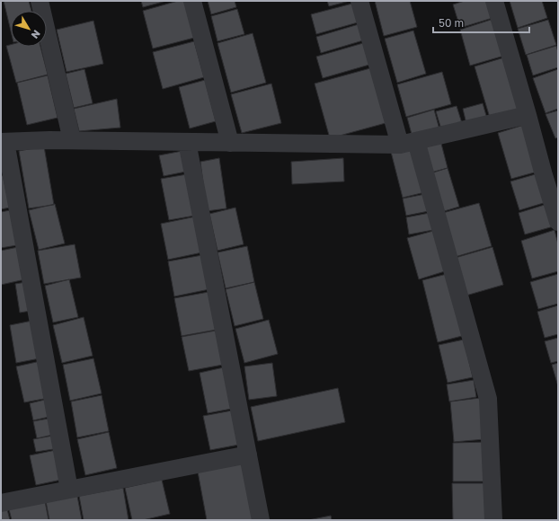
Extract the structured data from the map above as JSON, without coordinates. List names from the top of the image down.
{
  "scale_bar": "50 m",
  "north": "bottom right"
}
